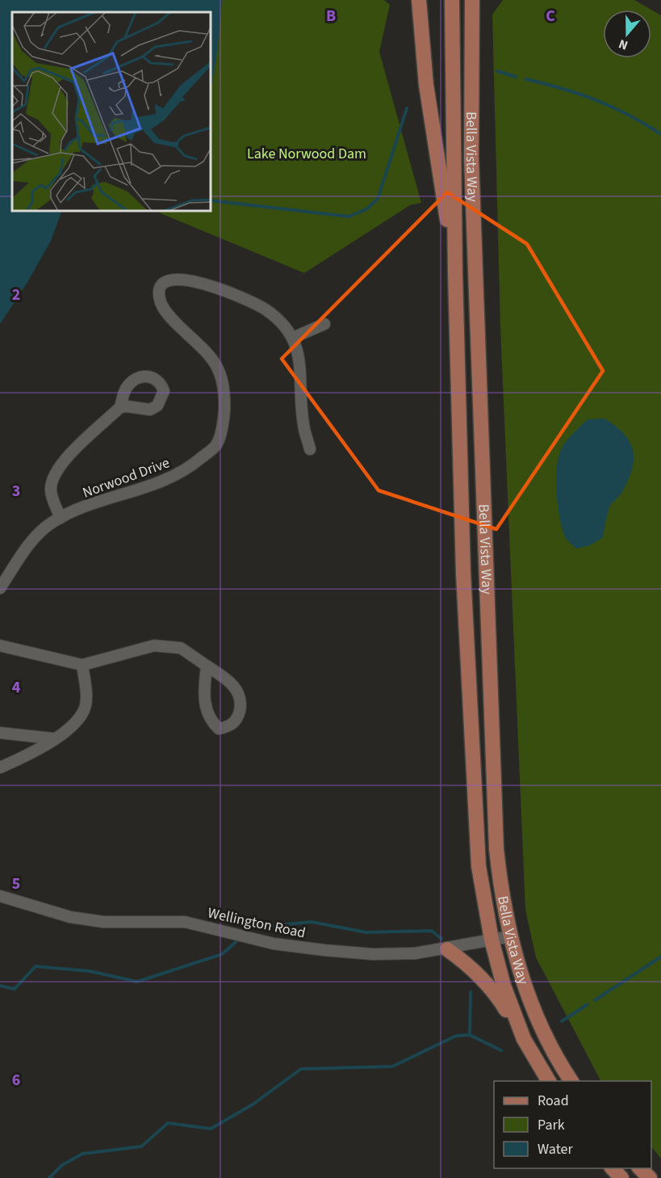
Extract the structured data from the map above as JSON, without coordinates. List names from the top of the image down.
{
  "streets": {
    "main road": ["Bella Vista Way"],
    "street": ["Norwood Drive", "Wellington Road"]
  },
  "crossings": [
    ["Bella Vista Way", "Wellington Road"]
  ],
  "parks": ["Lake Norwood Dam"],
  "legend": ["Road", "Park", "Water"],
  "north": "bottom",
  "grid": {
    "columns": ["B", "C"],
    "rows": [
      "2",
      "3",
      "4",
      "5",
      "6"
    ]
  }
}
